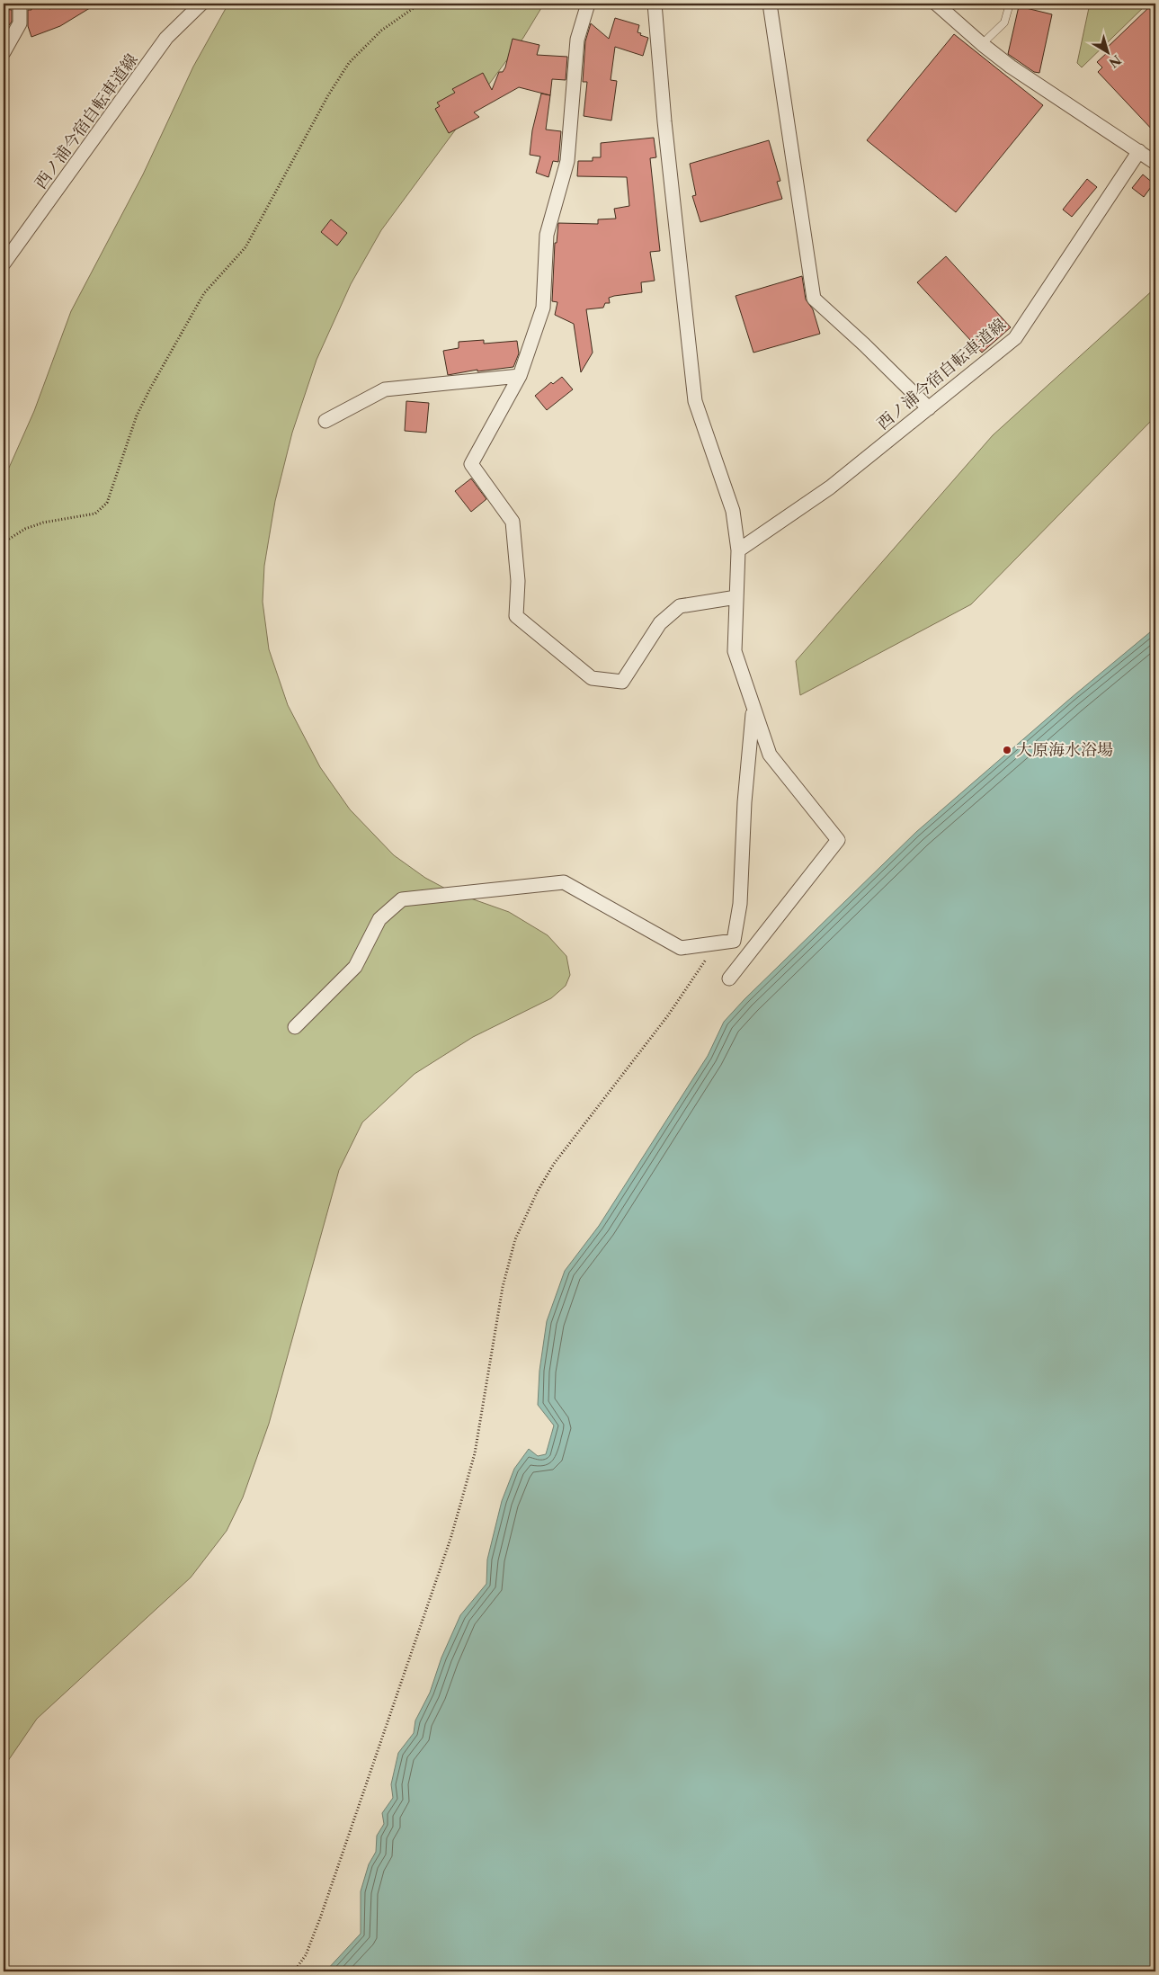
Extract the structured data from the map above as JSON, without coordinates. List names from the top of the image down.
{
  "streets": {
    "street": ["西ノ浦今宿自転車道線"]
  },
  "places": ["大原海水浴場"],
  "north": "bottom right"
}
